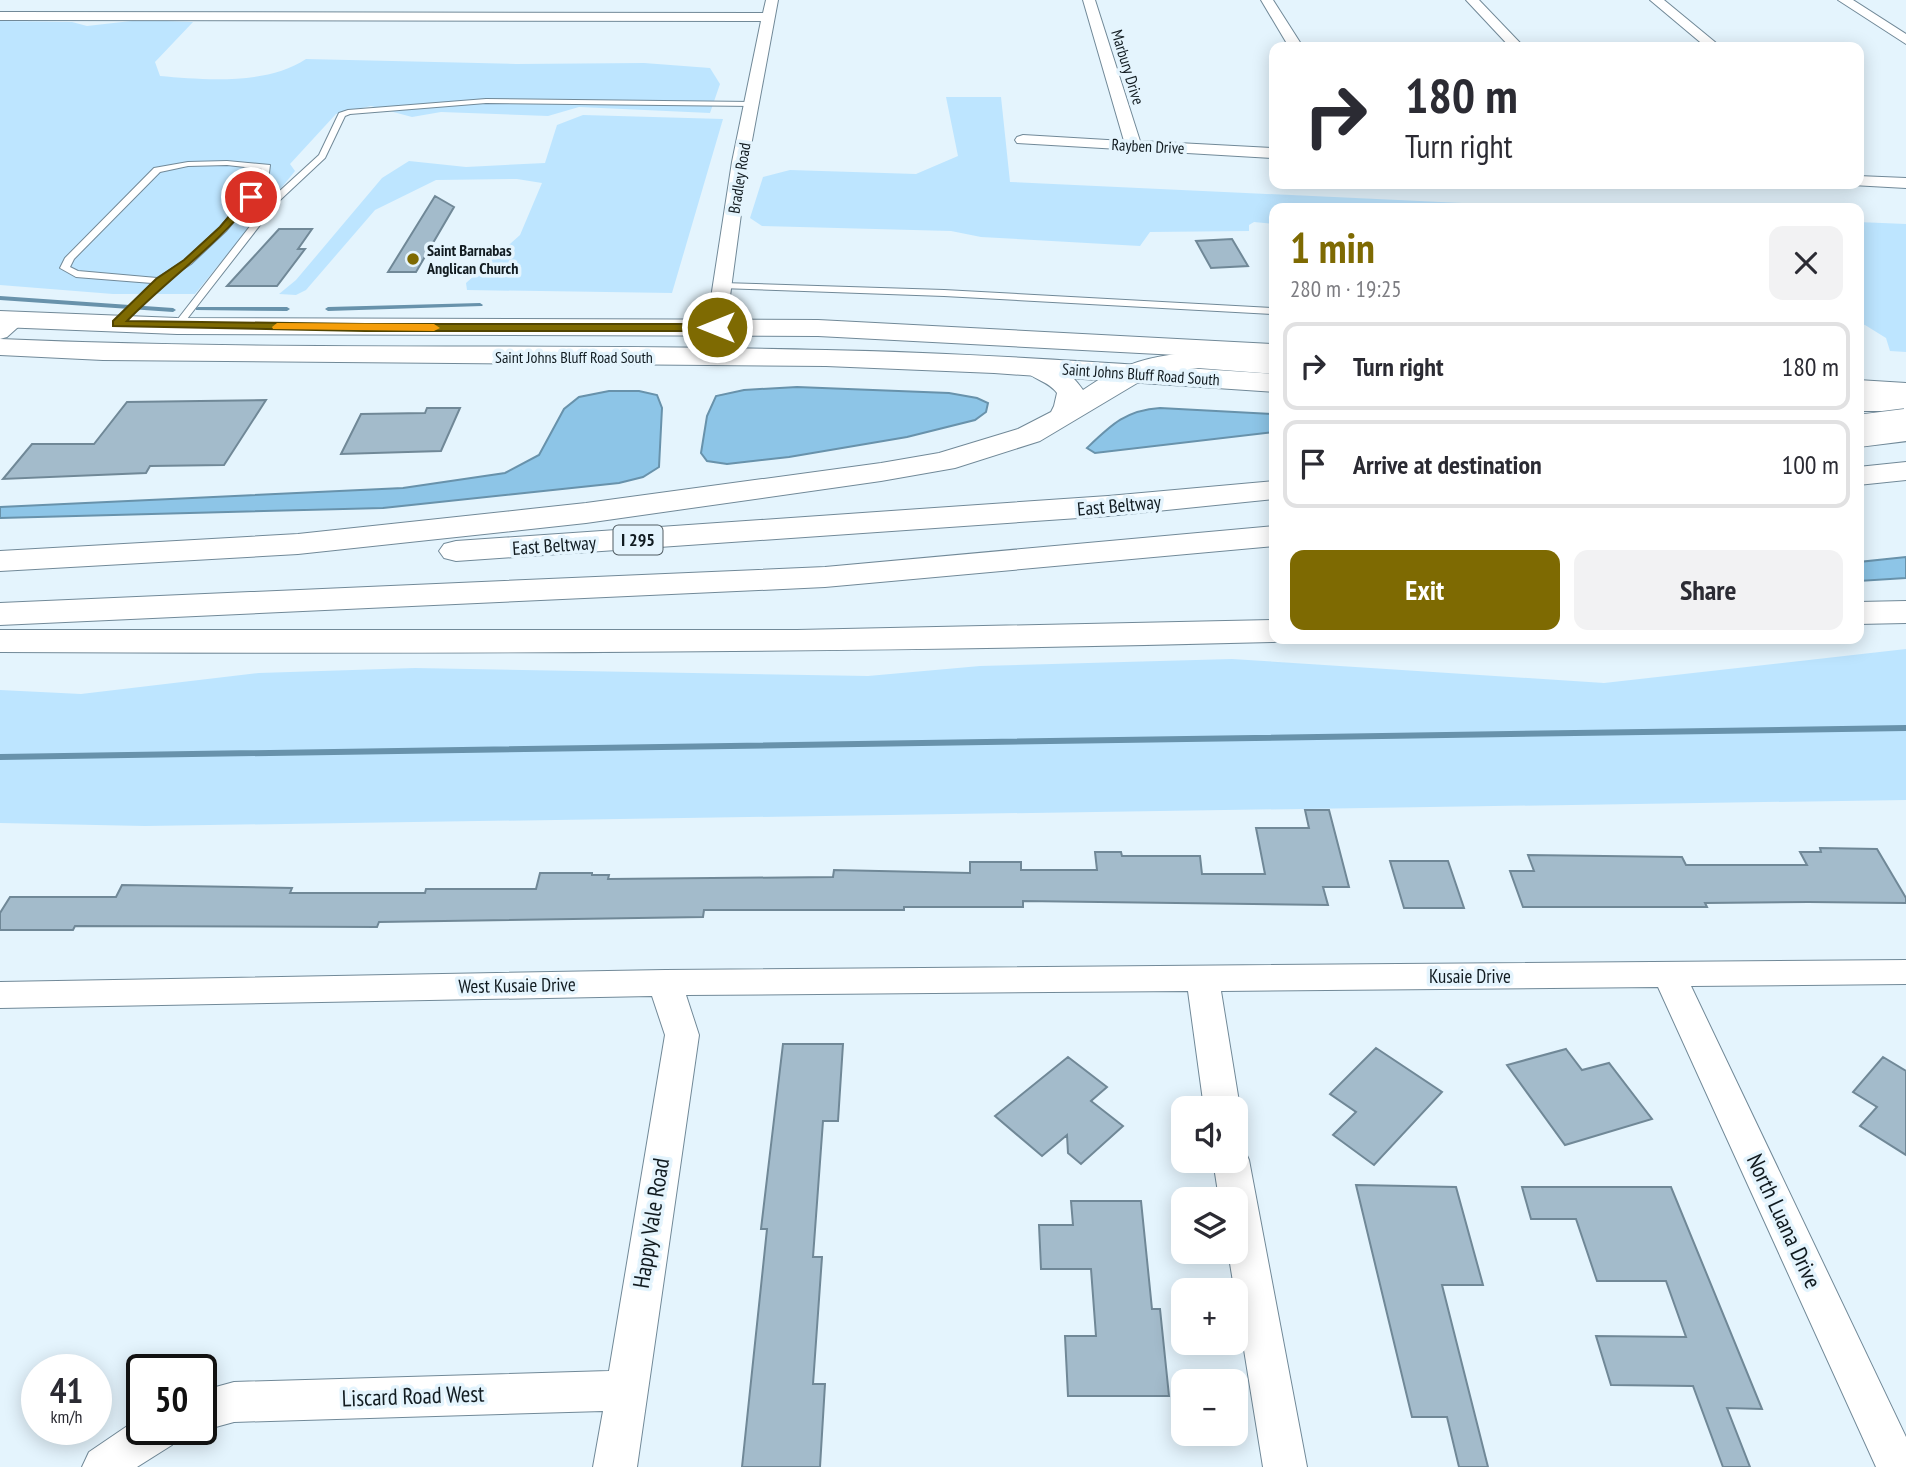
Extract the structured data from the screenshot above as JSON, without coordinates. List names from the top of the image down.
{
  "streets": {
    "main road": ["Saint Johns Bluff Road South", "East Beltway", "I 295"],
    "street": [
      "Marbury Drive",
      "Rayben Drive",
      "Bradley Road",
      "Kusaie Drive",
      "West Kusaie Drive",
      "North Luana Drive",
      "Happy Vale Road",
      "Liscard Road West"
    ]
  },
  "crossings": [
    ["Marbury Drive", "Rayben Drive"],
    ["Bradley Road", "Saint Johns Bluff Road South"],
    ["Kusaie Drive", "West Kusaie Drive"],
    ["Kusaie Drive", "North Luana Drive"],
    ["West Kusaie Drive", "Happy Vale Road"],
    ["Happy Vale Road", "Liscard Road West"]
  ],
  "places": ["Saint Barnabas Anglican Church"],
  "page": {
    "turn": ["180 m", "Turn right"],
    "heading": ["1 min", "280 m · 19:25"],
    "list": [
      {
        "name": "Turn right",
        "value": "180 m"
      },
      {
        "name": "Arrive at destination",
        "value": "100 m"
      }
    ],
    "buttons": ["Exit", "Share"],
    "map_buttons": ["+", "−"],
    "speed": "41 km/h",
    "limit": "50"
  }
}
